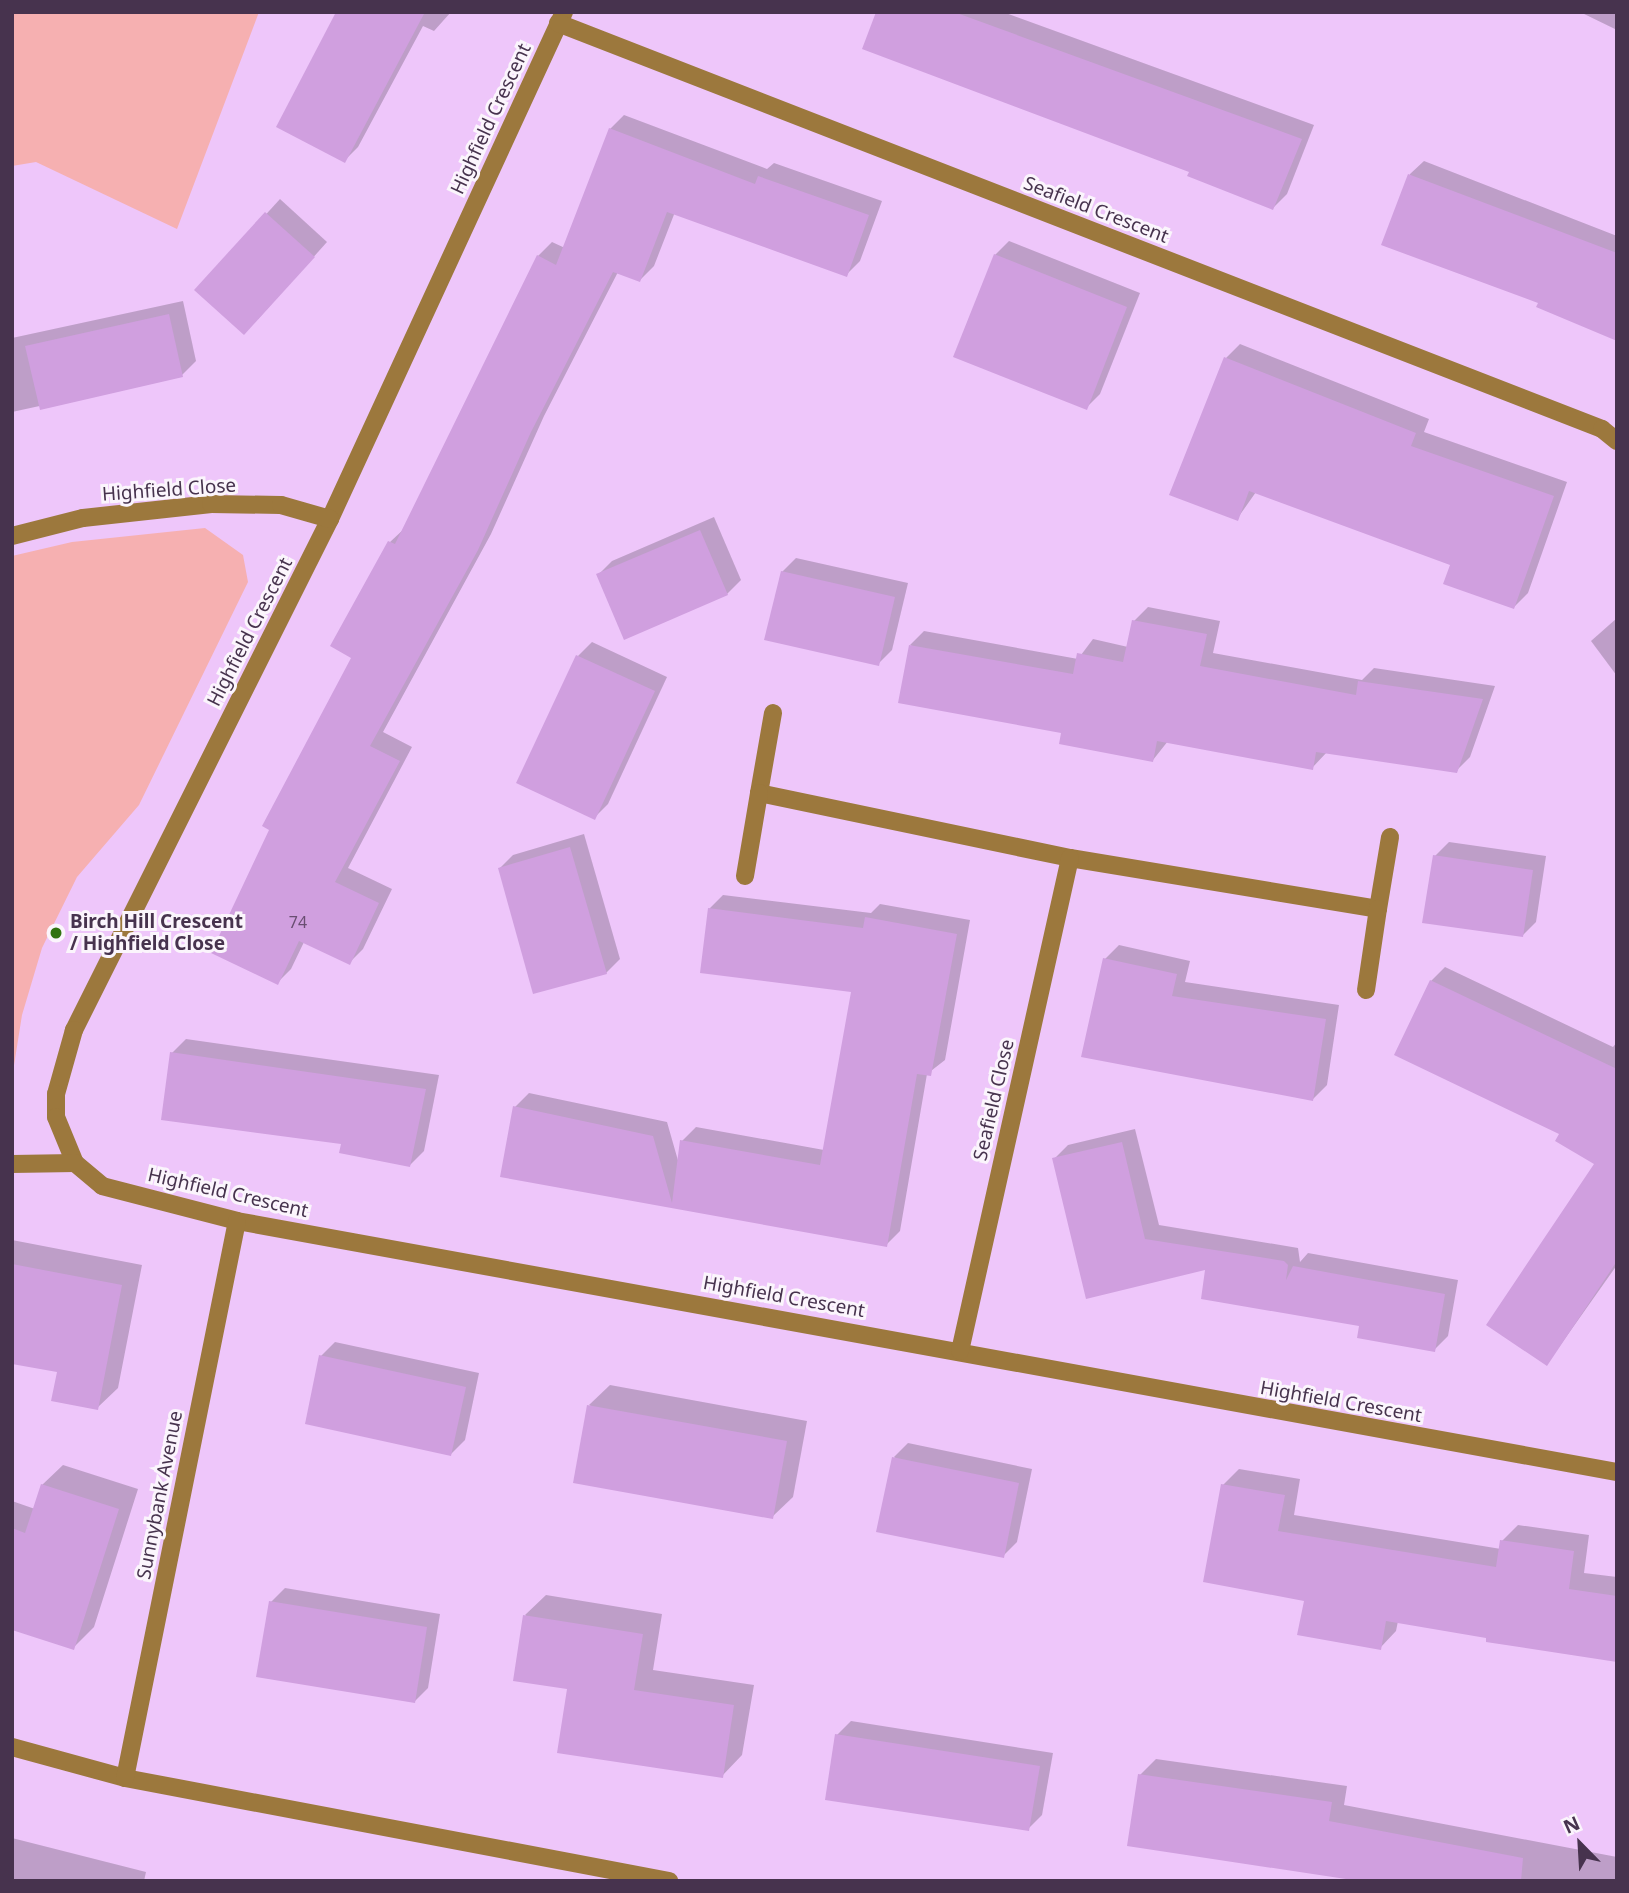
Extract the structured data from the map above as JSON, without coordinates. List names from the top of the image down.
{
  "streets": {
    "street": [
      "Highfield Crescent",
      "Seafield Crescent",
      "Highfield Close",
      "Seafield Close",
      "Sunnybank Avenue"
    ]
  },
  "crossings": [
    ["Highfield Crescent", "Seafield Crescent"],
    ["Highfield Crescent", "Highfield Close"],
    ["Highfield Crescent", "Seafield Close"],
    ["Highfield Crescent", "Sunnybank Avenue"]
  ],
  "places": ["Birch Hill Crescent / Highfield Close"],
  "house_numbers": ["74"],
  "north": "top left"
}
